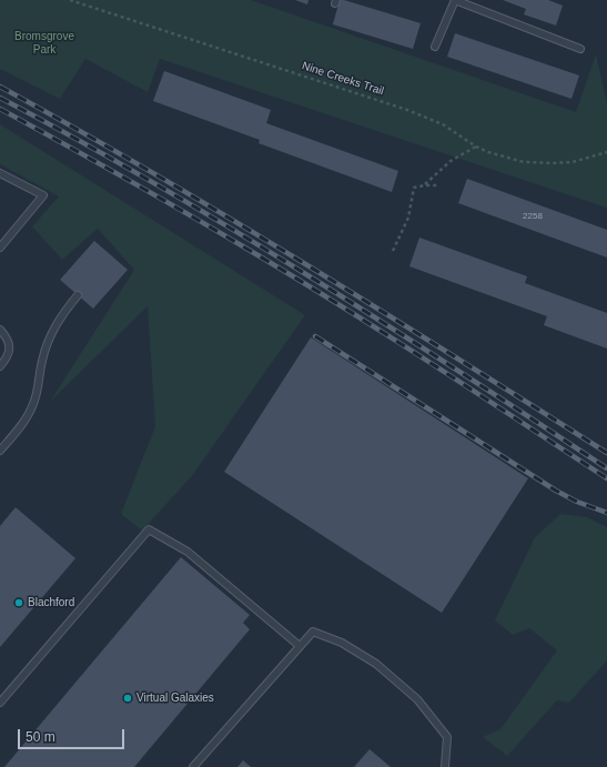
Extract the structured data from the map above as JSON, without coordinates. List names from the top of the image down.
{
  "streets": {
    "path": ["Nine Creeks Trail"]
  },
  "parks": ["Bromsgrove Park"],
  "places": ["Blachford", "Virtual Galaxies"],
  "house_numbers": ["2258"],
  "scale_bar": "50 m"
}
